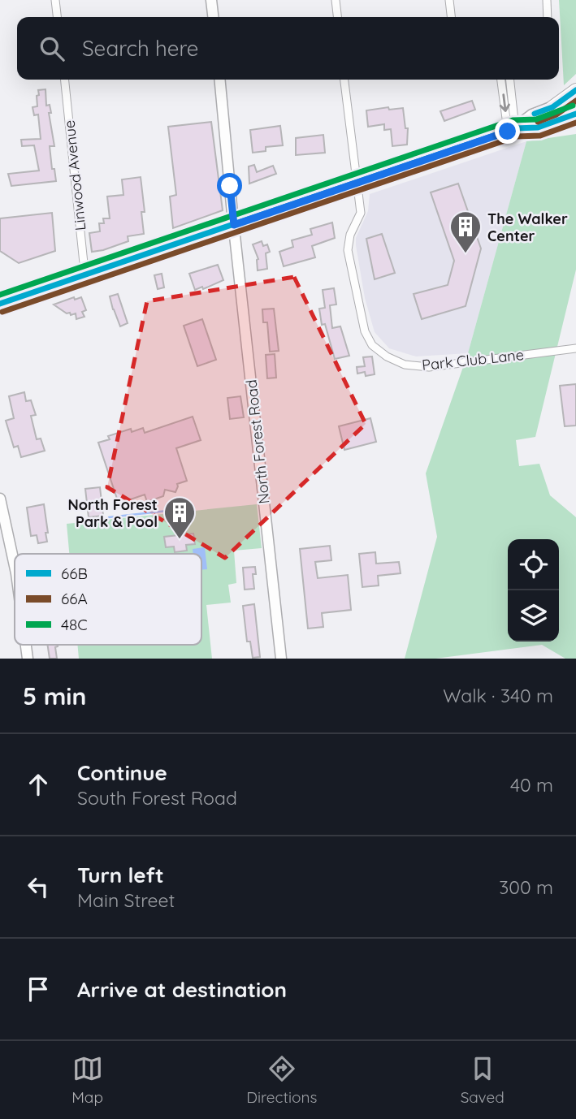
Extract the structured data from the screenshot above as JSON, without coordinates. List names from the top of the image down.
{
  "streets": {
    "street": ["Linwood Avenue", "Park Club Lane", "North Forest Road"]
  },
  "places": {
    "building": ["The Walker Center", "North Forest Park & Pool"]
  },
  "lines": ["transit line 66B", "transit line 66A", "transit line 48C"],
  "legend": ["66B", "66A", "48C"],
  "page": {
    "search": "Search here",
    "heading": ["5 min", "Walk · 340 m"],
    "list": [
      ["Continue", "South Forest Road", "40 m"],
      ["Turn left", "Main Street", "300 m"],
      "Arrive at destination"
    ],
    "nav": ["Map", "Directions", "Saved"]
  }
}
